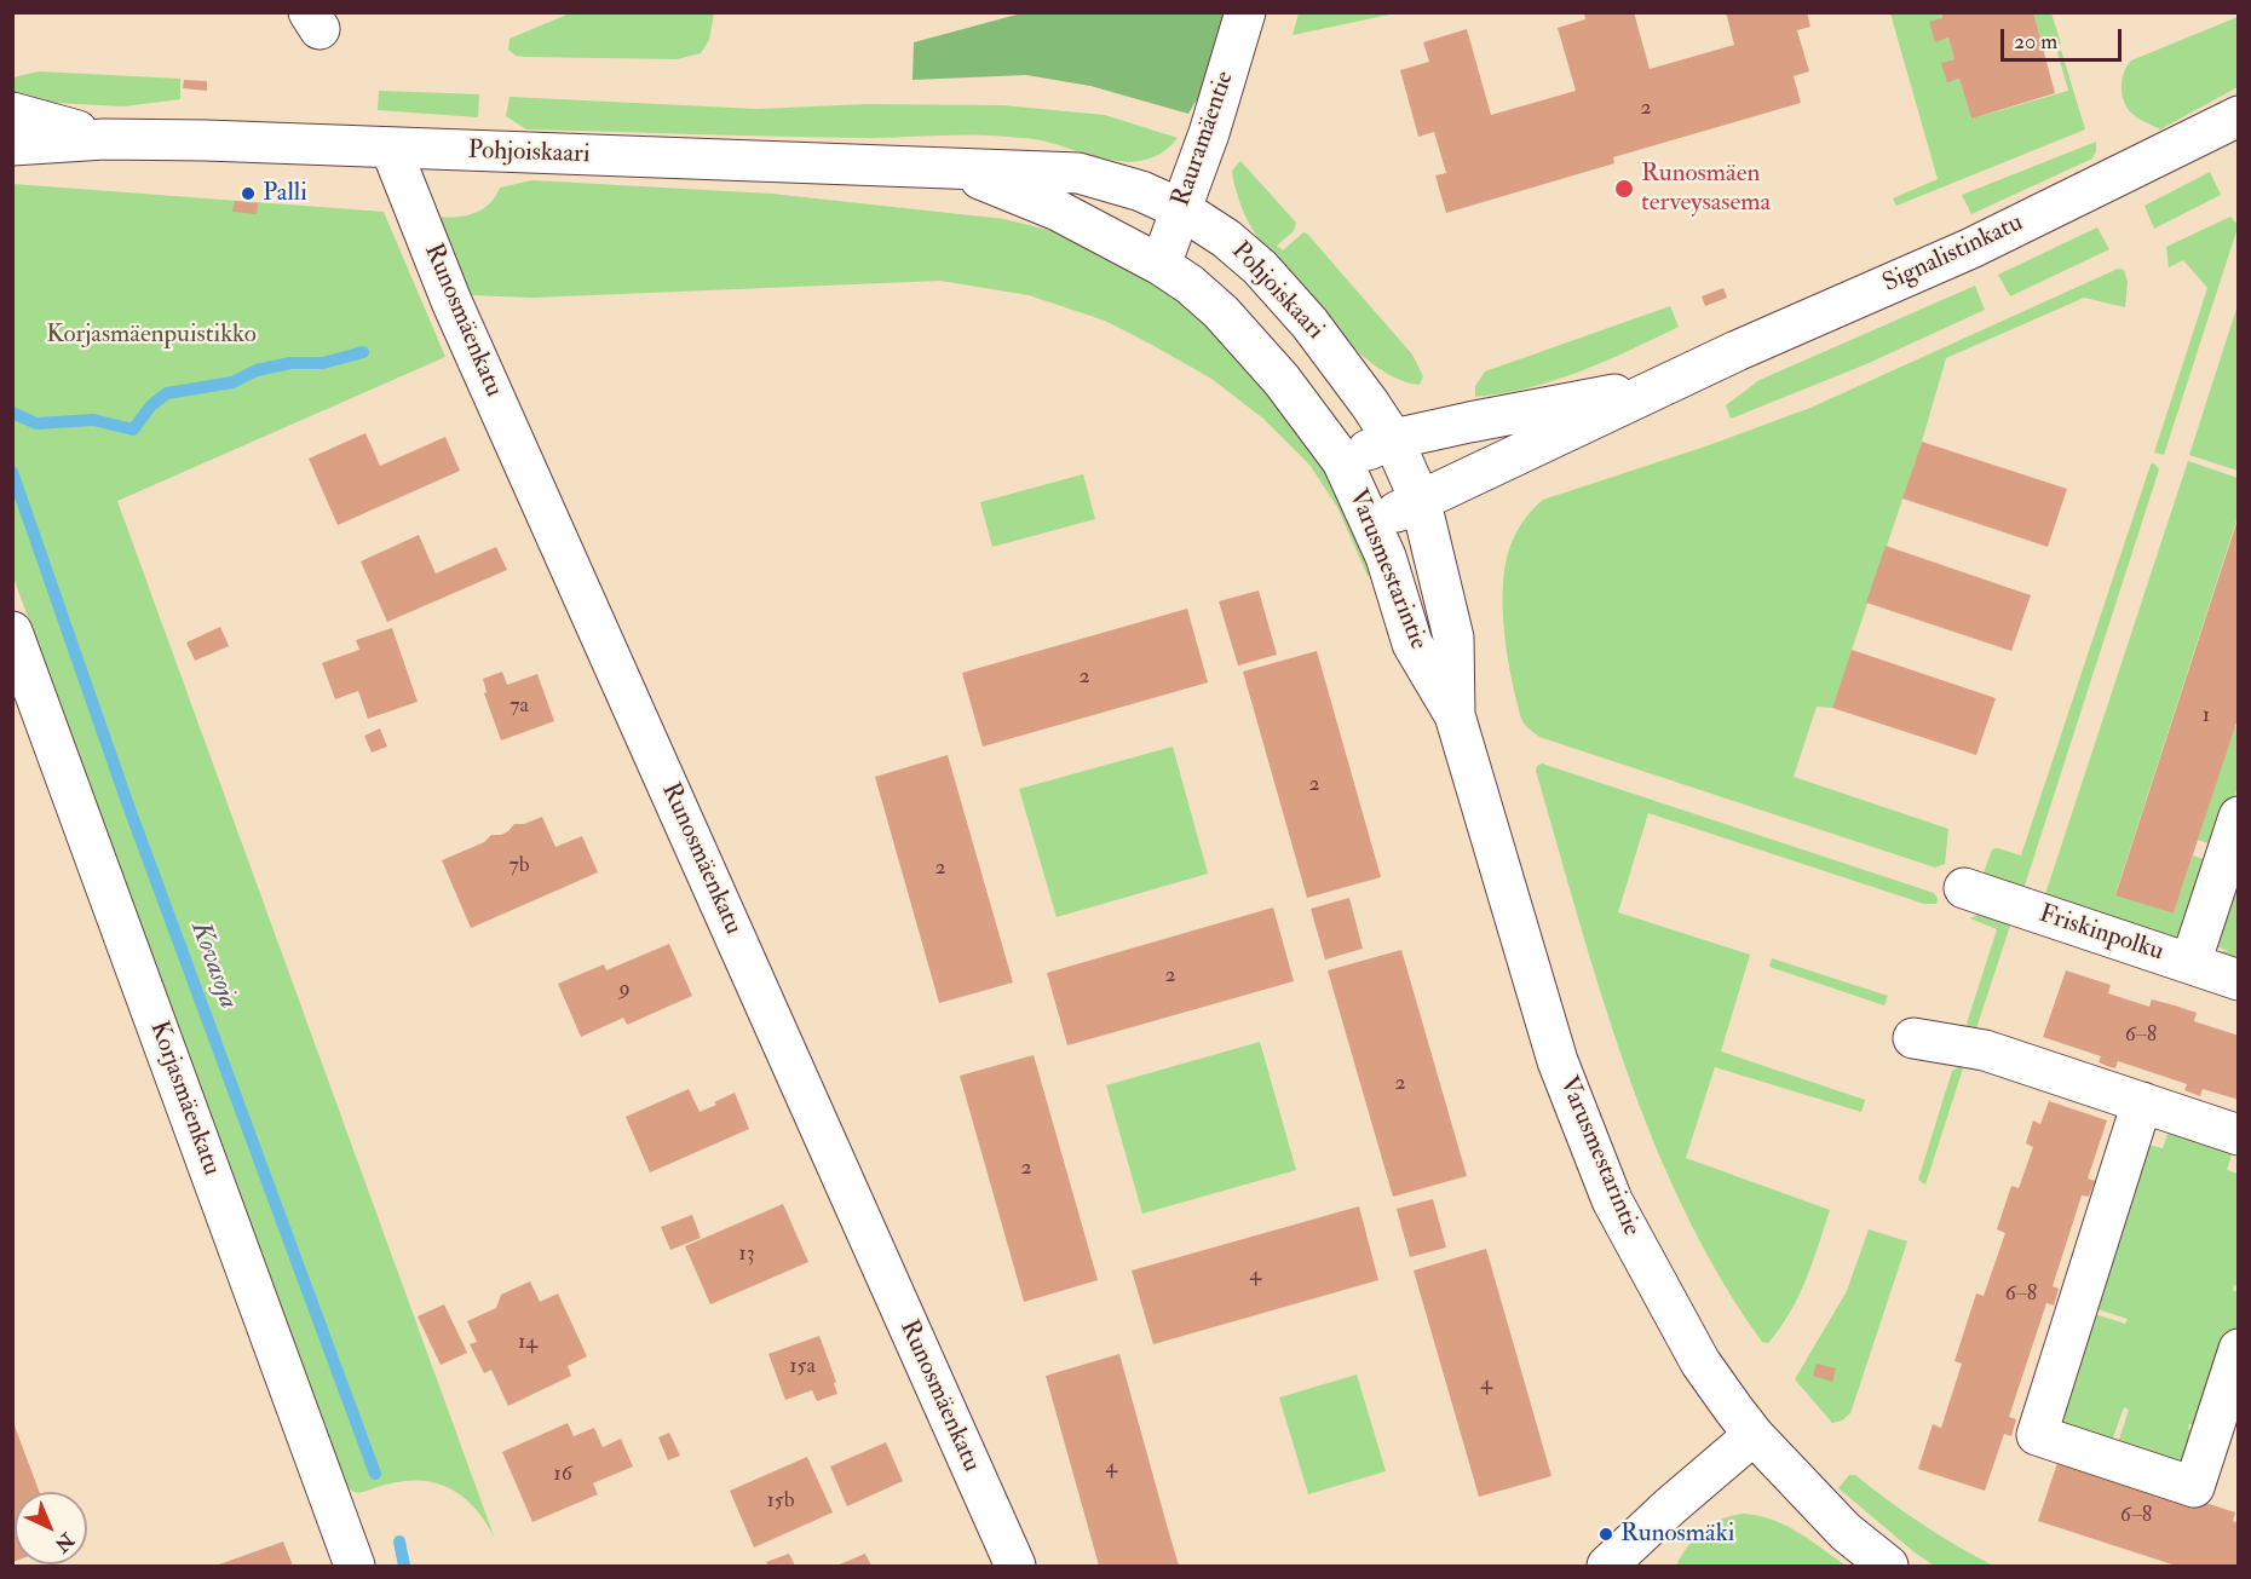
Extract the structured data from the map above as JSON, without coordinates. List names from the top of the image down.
{
  "streets": {
    "street": [
      "Rauramäentie",
      "Pohjoiskaari",
      "Signalistinkatu",
      "Runosmäenkatu",
      "Varusmestarintie",
      "Friskinpolku",
      "Korjasmäenkatu"
    ]
  },
  "crossings": [
    ["Rauramäentie", "Pohjoiskaari"],
    ["Pohjoiskaari", "Signalistinkatu"],
    ["Pohjoiskaari", "Runosmäenkatu"],
    ["Pohjoiskaari", "Varusmestarintie"],
    ["Signalistinkatu", "Varusmestarintie"]
  ],
  "water": ["Kovasoja"],
  "parks": ["Korjasmäenpuistikko"],
  "places": ["Runosmäen terveysasema", "Palli", "Runosmäki"],
  "house_numbers": [
    "2",
    "2",
    "7a",
    "1",
    "2",
    "7b",
    "2",
    "2",
    "9",
    "6–8",
    "2",
    "2",
    "13",
    "4",
    "6–8",
    "14",
    "15a",
    "4",
    "4",
    "16",
    "15b",
    "6–8"
  ],
  "scale_bar": "20 m",
  "north": "bottom right"
}
